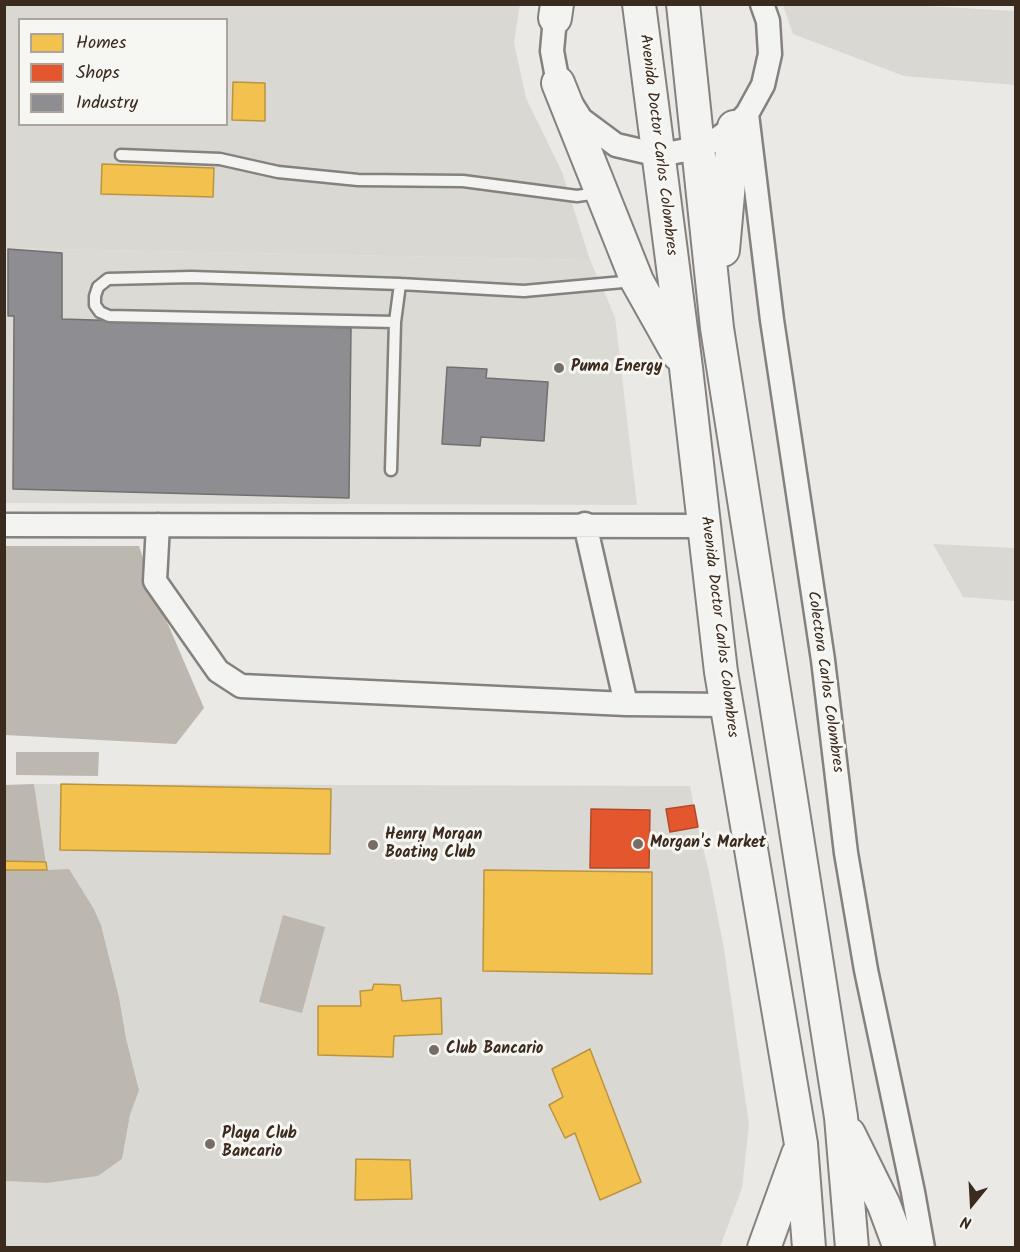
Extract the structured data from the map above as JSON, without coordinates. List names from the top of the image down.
{
  "streets": {
    "main road": ["Avenida Doctor Carlos Colombres"],
    "street": ["Colectora Carlos Colombres"]
  },
  "places": [
    "Puma Energy",
    "Morgan's Market",
    "Henry Morgan Boating Club",
    "Club Bancario",
    "Playa Club Bancario"
  ],
  "legend": ["Homes", "Shops", "Industry"],
  "north": "bottom"
}
